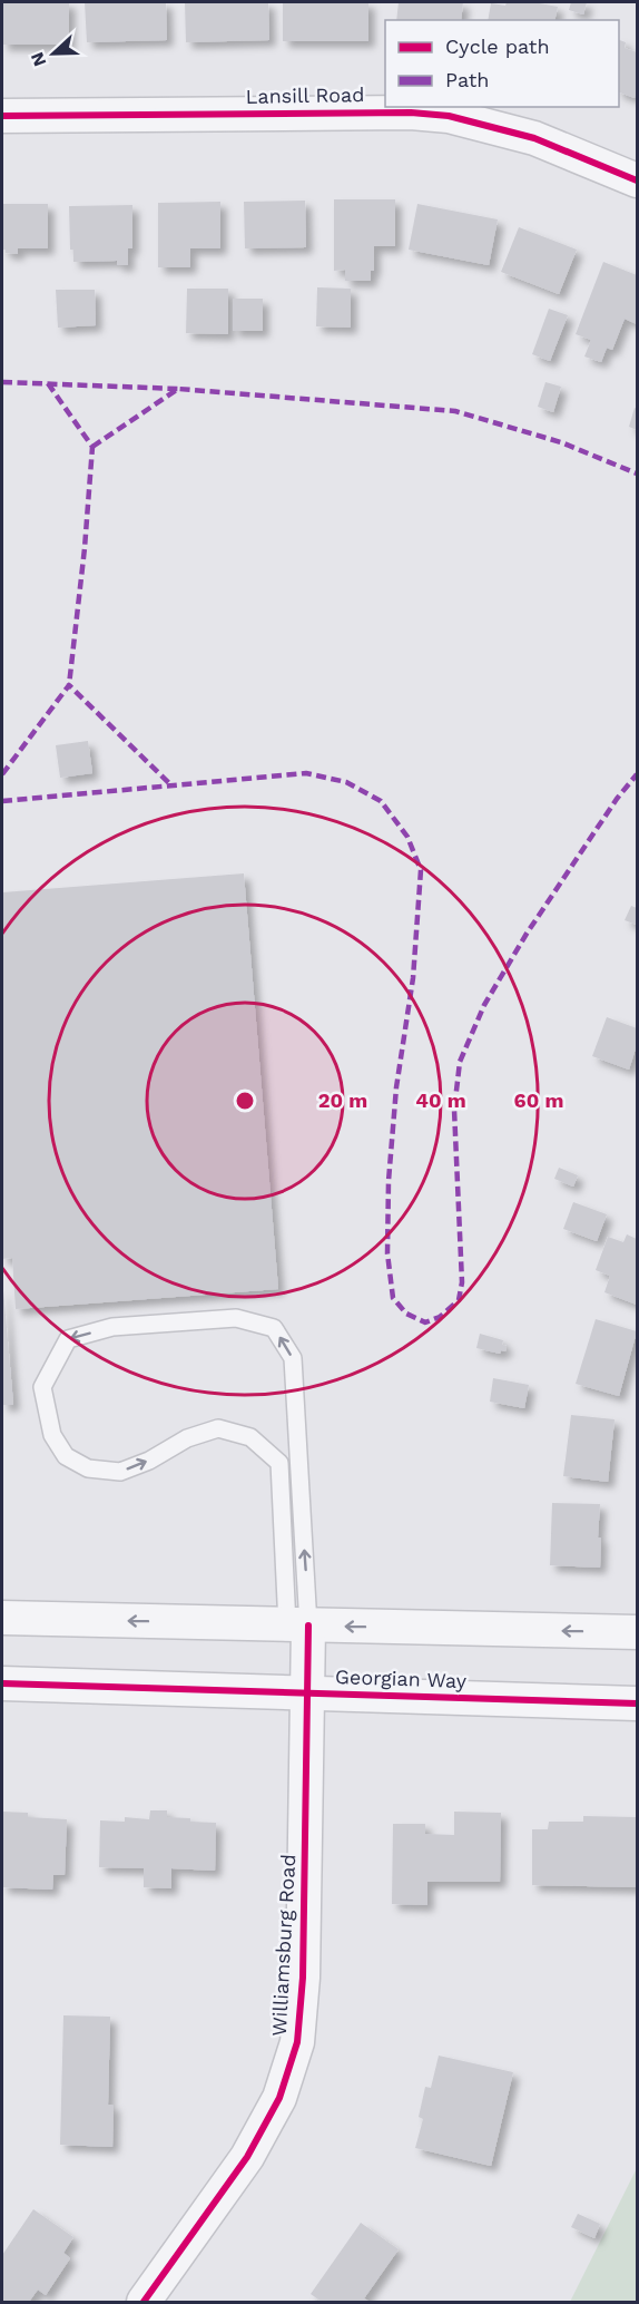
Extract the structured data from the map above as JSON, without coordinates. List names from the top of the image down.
{
  "streets": {
    "street": ["Lansill Road", "Georgian Way", "Williamsburg Road"]
  },
  "crossings": [
    ["Georgian Way", "Williamsburg Road"]
  ],
  "legend": ["Cycle path", "Path"],
  "north": "left",
  "rings": ["20 m", "40 m", "60 m"]
}
